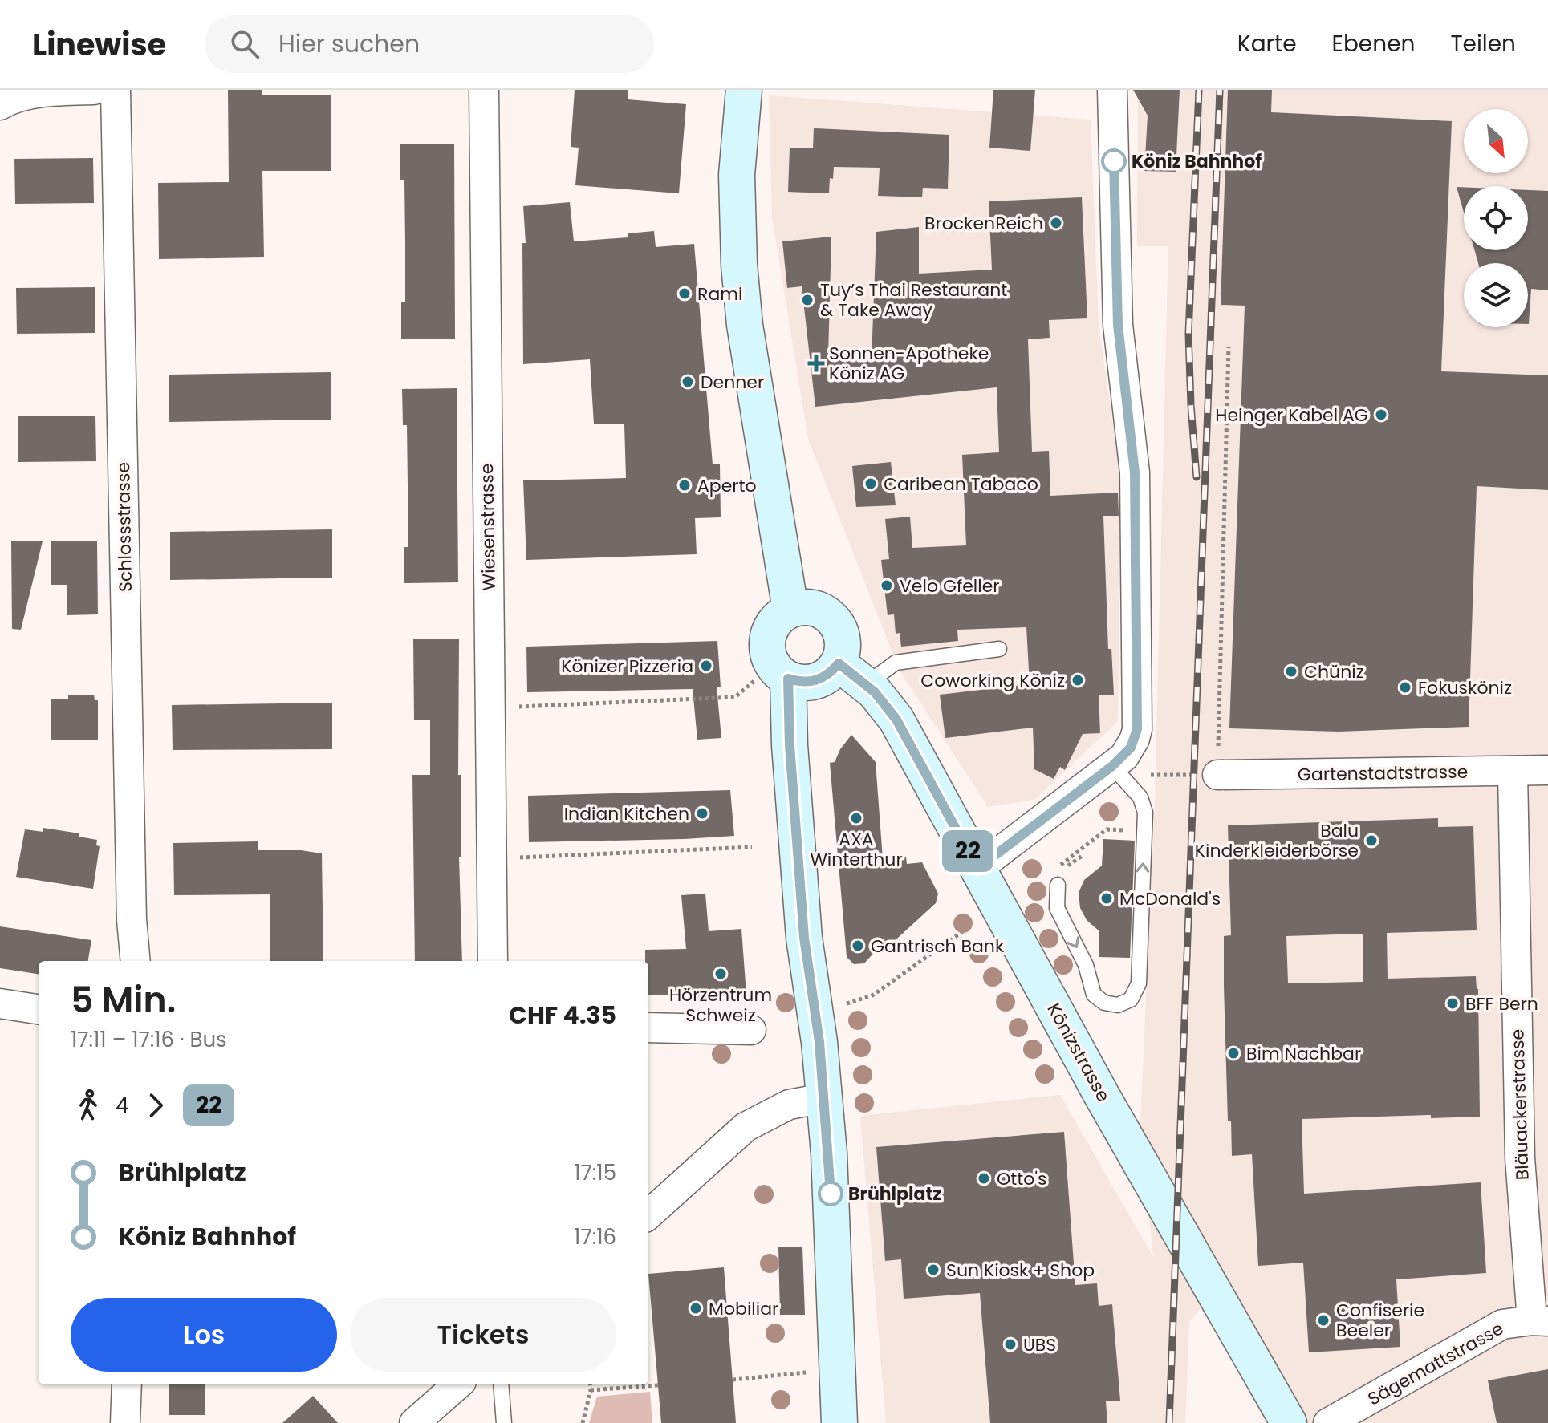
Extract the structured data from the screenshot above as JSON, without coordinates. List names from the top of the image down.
{
  "streets": {
    "main road": ["Könizstrasse"],
    "street": [
      "Schlossstrasse",
      "Wiesenstrasse",
      "Gartenstadtstrasse",
      "Bläuackerstrasse",
      "Sägemattstrasse"
    ]
  },
  "crossings": [
    ["Gartenstadtstrasse", "Bläuackerstrasse"],
    ["Bläuackerstrasse", "Sägemattstrasse"]
  ],
  "places": {
    "other": [
      "Köniz Bahnhof",
      "BrockenReich",
      "Rami",
      "Tuy’s Thai Restaurant & Take Away",
      "Denner",
      "Heinger Kabel AG",
      "Caribean Tabaco",
      "Aperto",
      "Velo Gfeller",
      "Könizer Pizzeria",
      "Chüniz",
      "Coworking Köniz",
      "Fokusköniz",
      "Indian Kitchen",
      "AXA Winterthur",
      "Balu Kinderkleiderbörse",
      "McDonald's",
      "Gantrisch Bank",
      "Hörzentrum Schweiz",
      "BFF Bern",
      "Bim Nachbar",
      "Otto's",
      "Brühlplatz",
      "Sun Kiosk + Shop",
      "Mobiliar",
      "Confiserie Beeler",
      "UBS"
    ],
    "health": ["Sonnen-Apotheke Köniz AG"]
  },
  "lines": ["bus line 22"],
  "north": "bottom right",
  "page": {
    "header": "Linewise",
    "search": "Hier suchen",
    "nav": ["Karte", "Ebenen", "Teilen"],
    "on_map": "22",
    "heading": ["5 Min.", "17:11 – 17:16 · Bus", "CHF 4.35"],
    "legs": ["4", "22"],
    "list": [
      {
        "name": "Brühlplatz",
        "value": "17:15"
      },
      {
        "name": "Köniz Bahnhof",
        "value": "17:16"
      }
    ],
    "buttons": ["Los", "Tickets"]
  }
}
